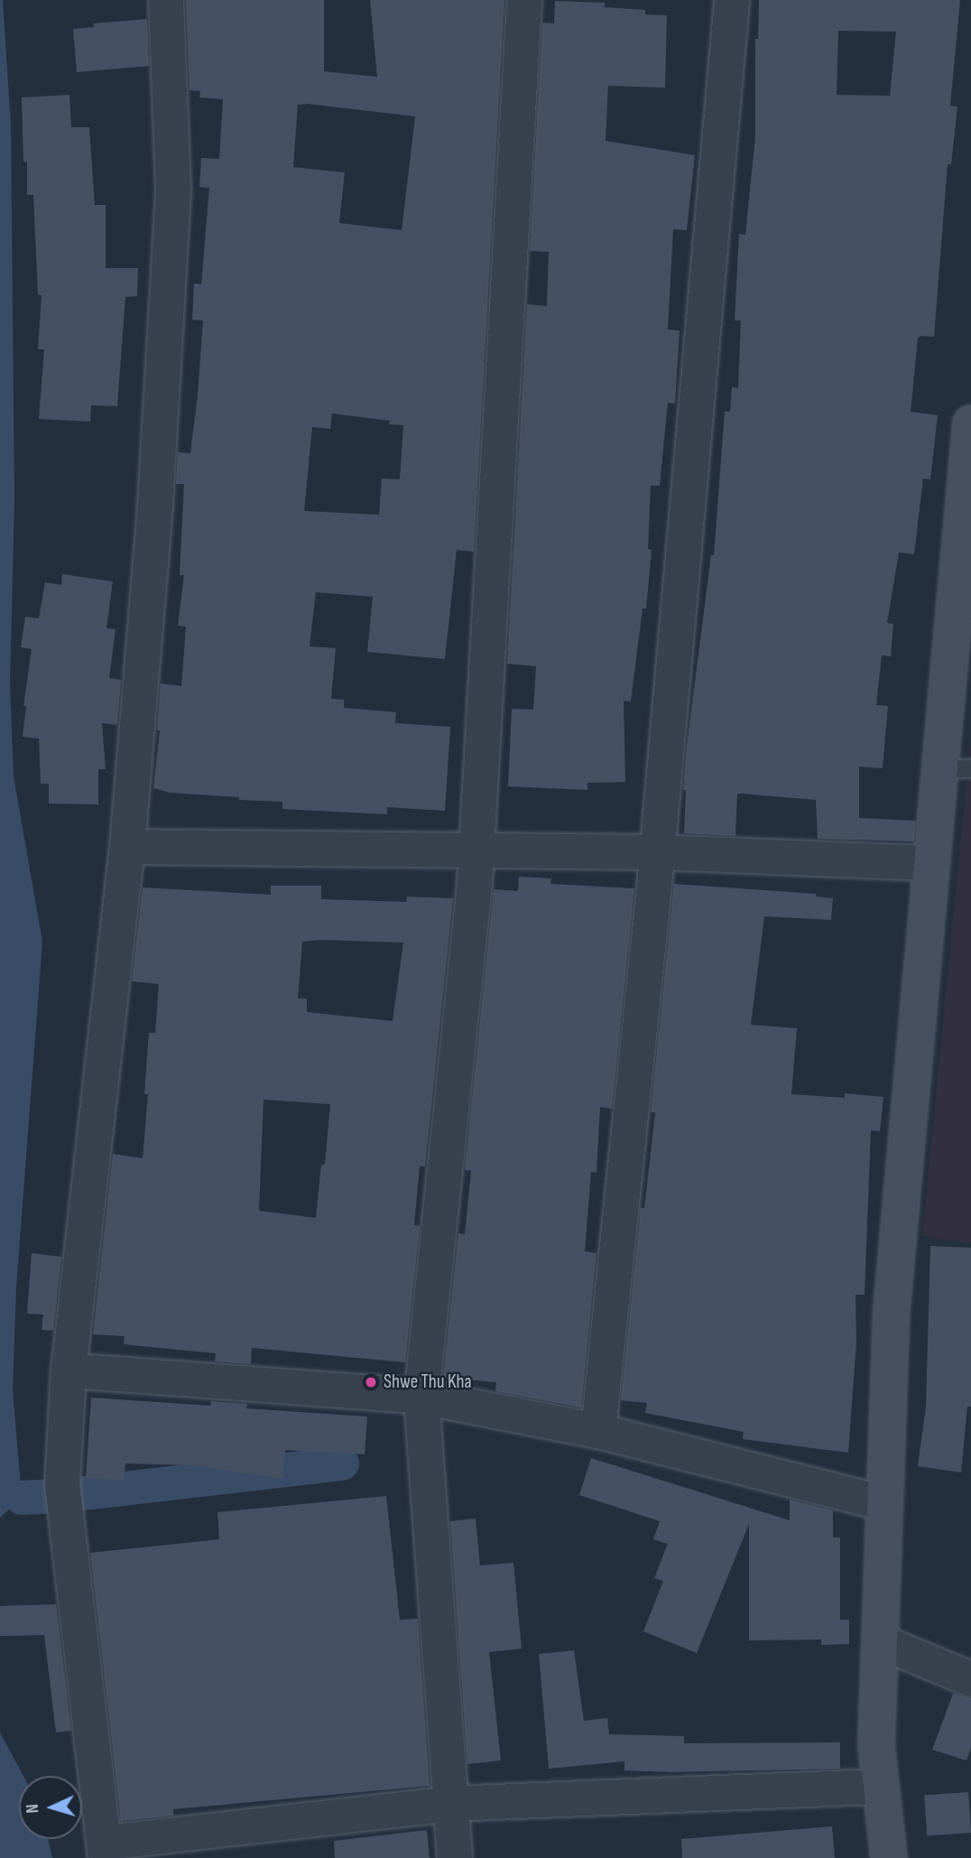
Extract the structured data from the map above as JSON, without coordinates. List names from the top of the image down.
{
  "places": ["Shwe Thu Kha"],
  "north": "left"
}
